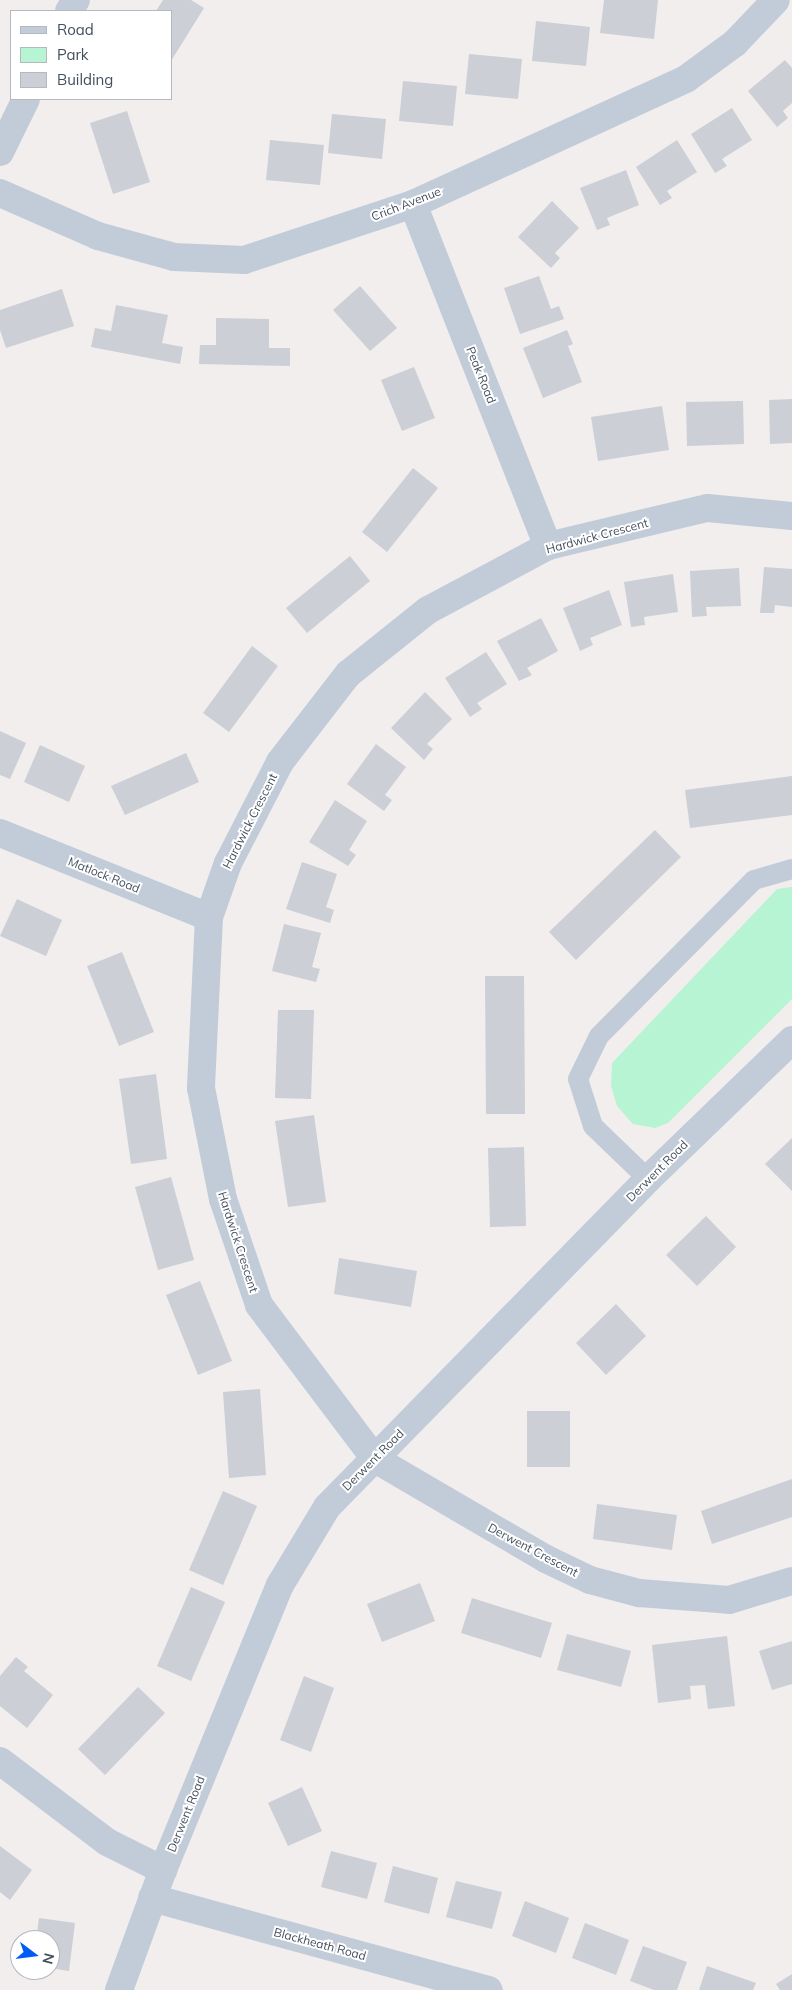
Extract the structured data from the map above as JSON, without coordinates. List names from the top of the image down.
{
  "streets": {
    "street": [
      "Crich Avenue",
      "Peak Road",
      "Hardwick Crescent",
      "Matlock Road",
      "Derwent Road",
      "Derwent Crescent",
      "Blackheath Road"
    ]
  },
  "crossings": [
    ["Crich Avenue", "Peak Road"],
    ["Peak Road", "Hardwick Crescent"],
    ["Hardwick Crescent", "Matlock Road"],
    ["Hardwick Crescent", "Derwent Road"],
    ["Hardwick Crescent", "Derwent Crescent"],
    ["Derwent Road", "Derwent Crescent"],
    ["Derwent Road", "Blackheath Road"]
  ],
  "legend": ["Road", "Park", "Building"],
  "north": "right"
}
